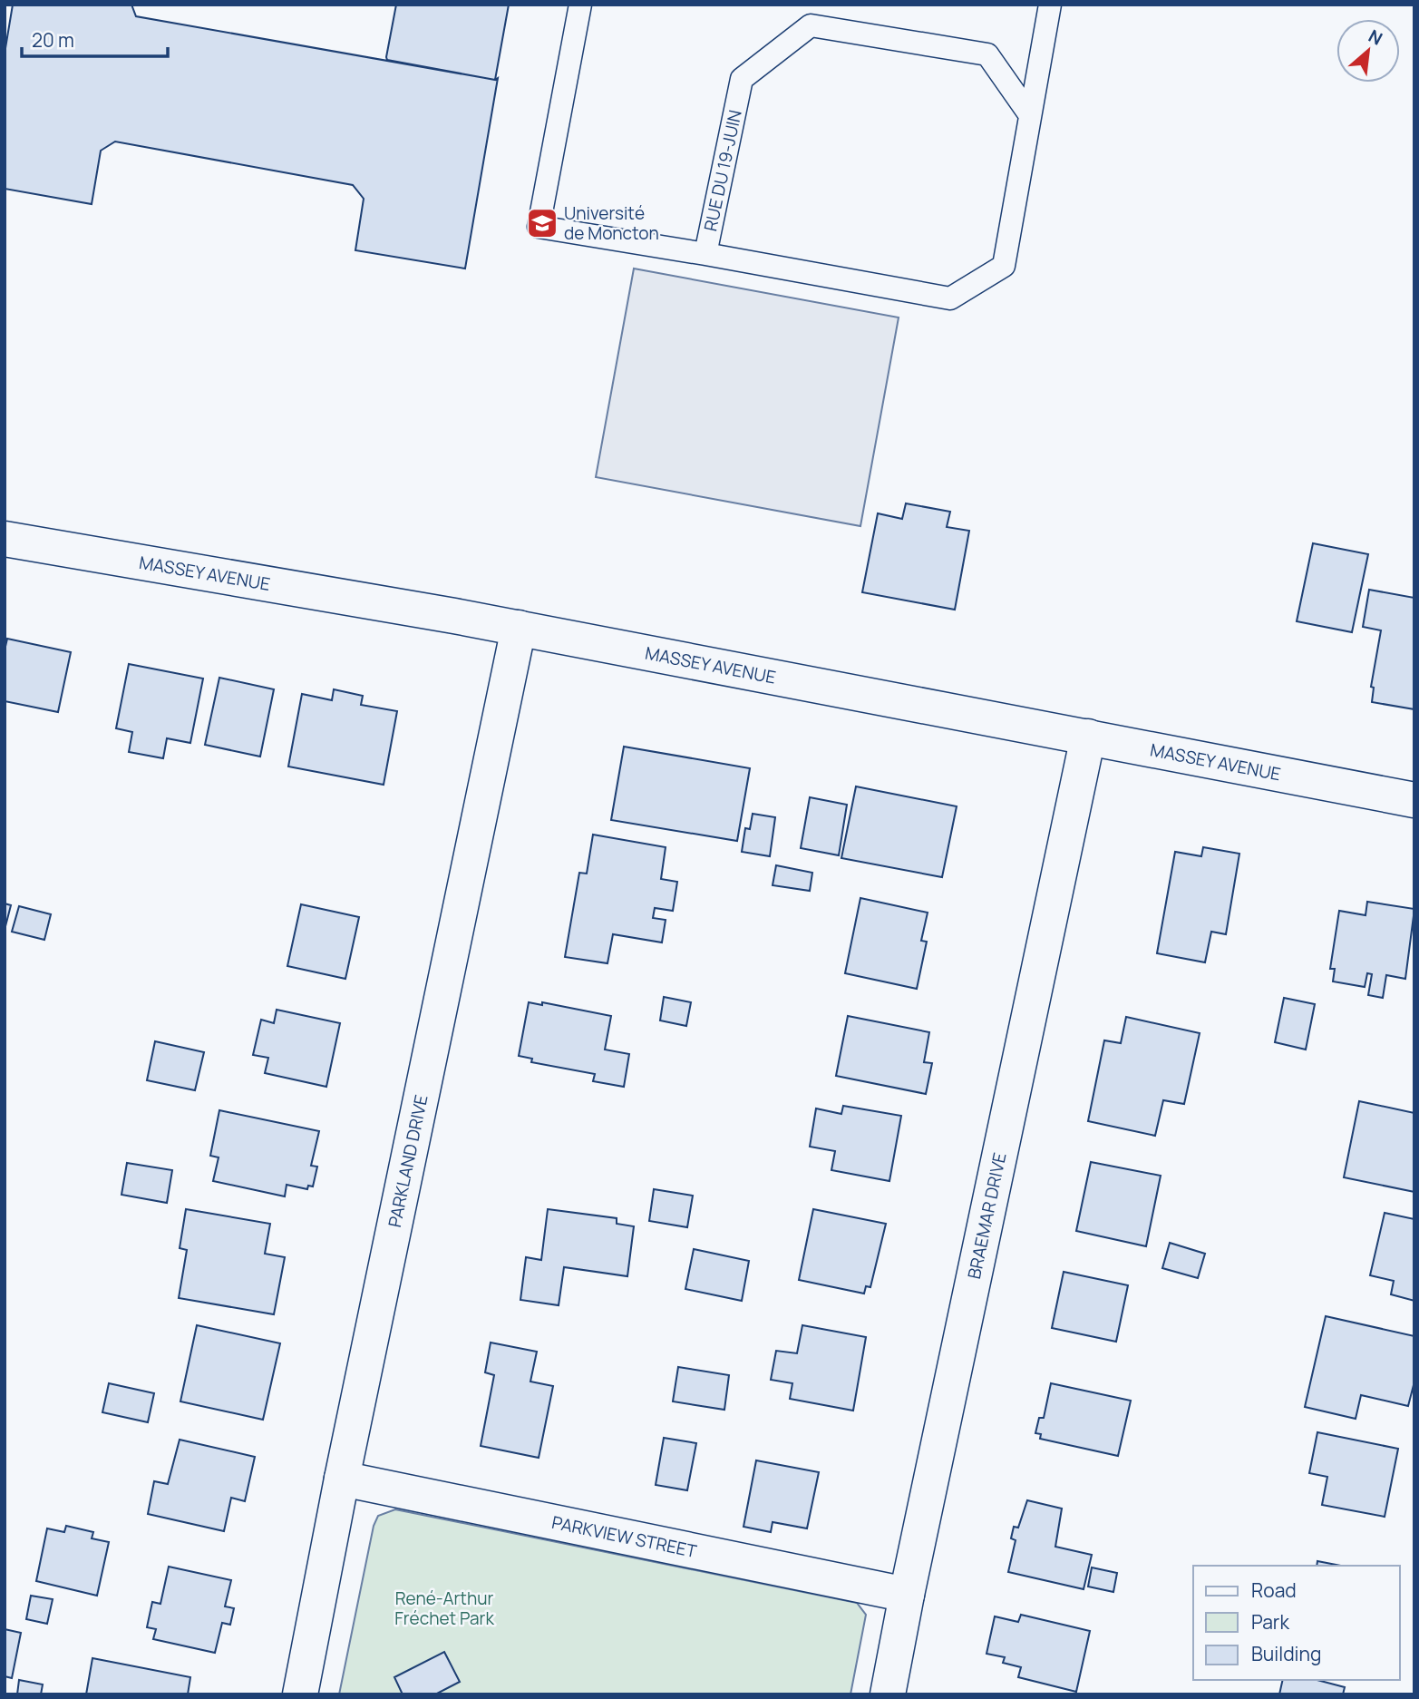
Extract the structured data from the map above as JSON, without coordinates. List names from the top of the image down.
{
  "streets": {
    "street": [
      "MASSEY AVENUE",
      "PARKLAND DRIVE",
      "BRAEMAR DRIVE",
      "PARKVIEW STREET"
    ],
    "lane": ["RUE DU 19-JUIN"]
  },
  "crossings": [
    ["MASSEY AVENUE", "PARKLAND DRIVE"],
    ["MASSEY AVENUE", "BRAEMAR DRIVE"],
    ["PARKLAND DRIVE", "PARKVIEW STREET"],
    ["BRAEMAR DRIVE", "PARKVIEW STREET"]
  ],
  "parks": ["René-Arthur Fréchet Park"],
  "places": {
    "school or university": ["Université de Moncton"]
  },
  "legend": ["Road", "Park", "Building"],
  "scale_bar": "20 m",
  "north": "top right"
}
